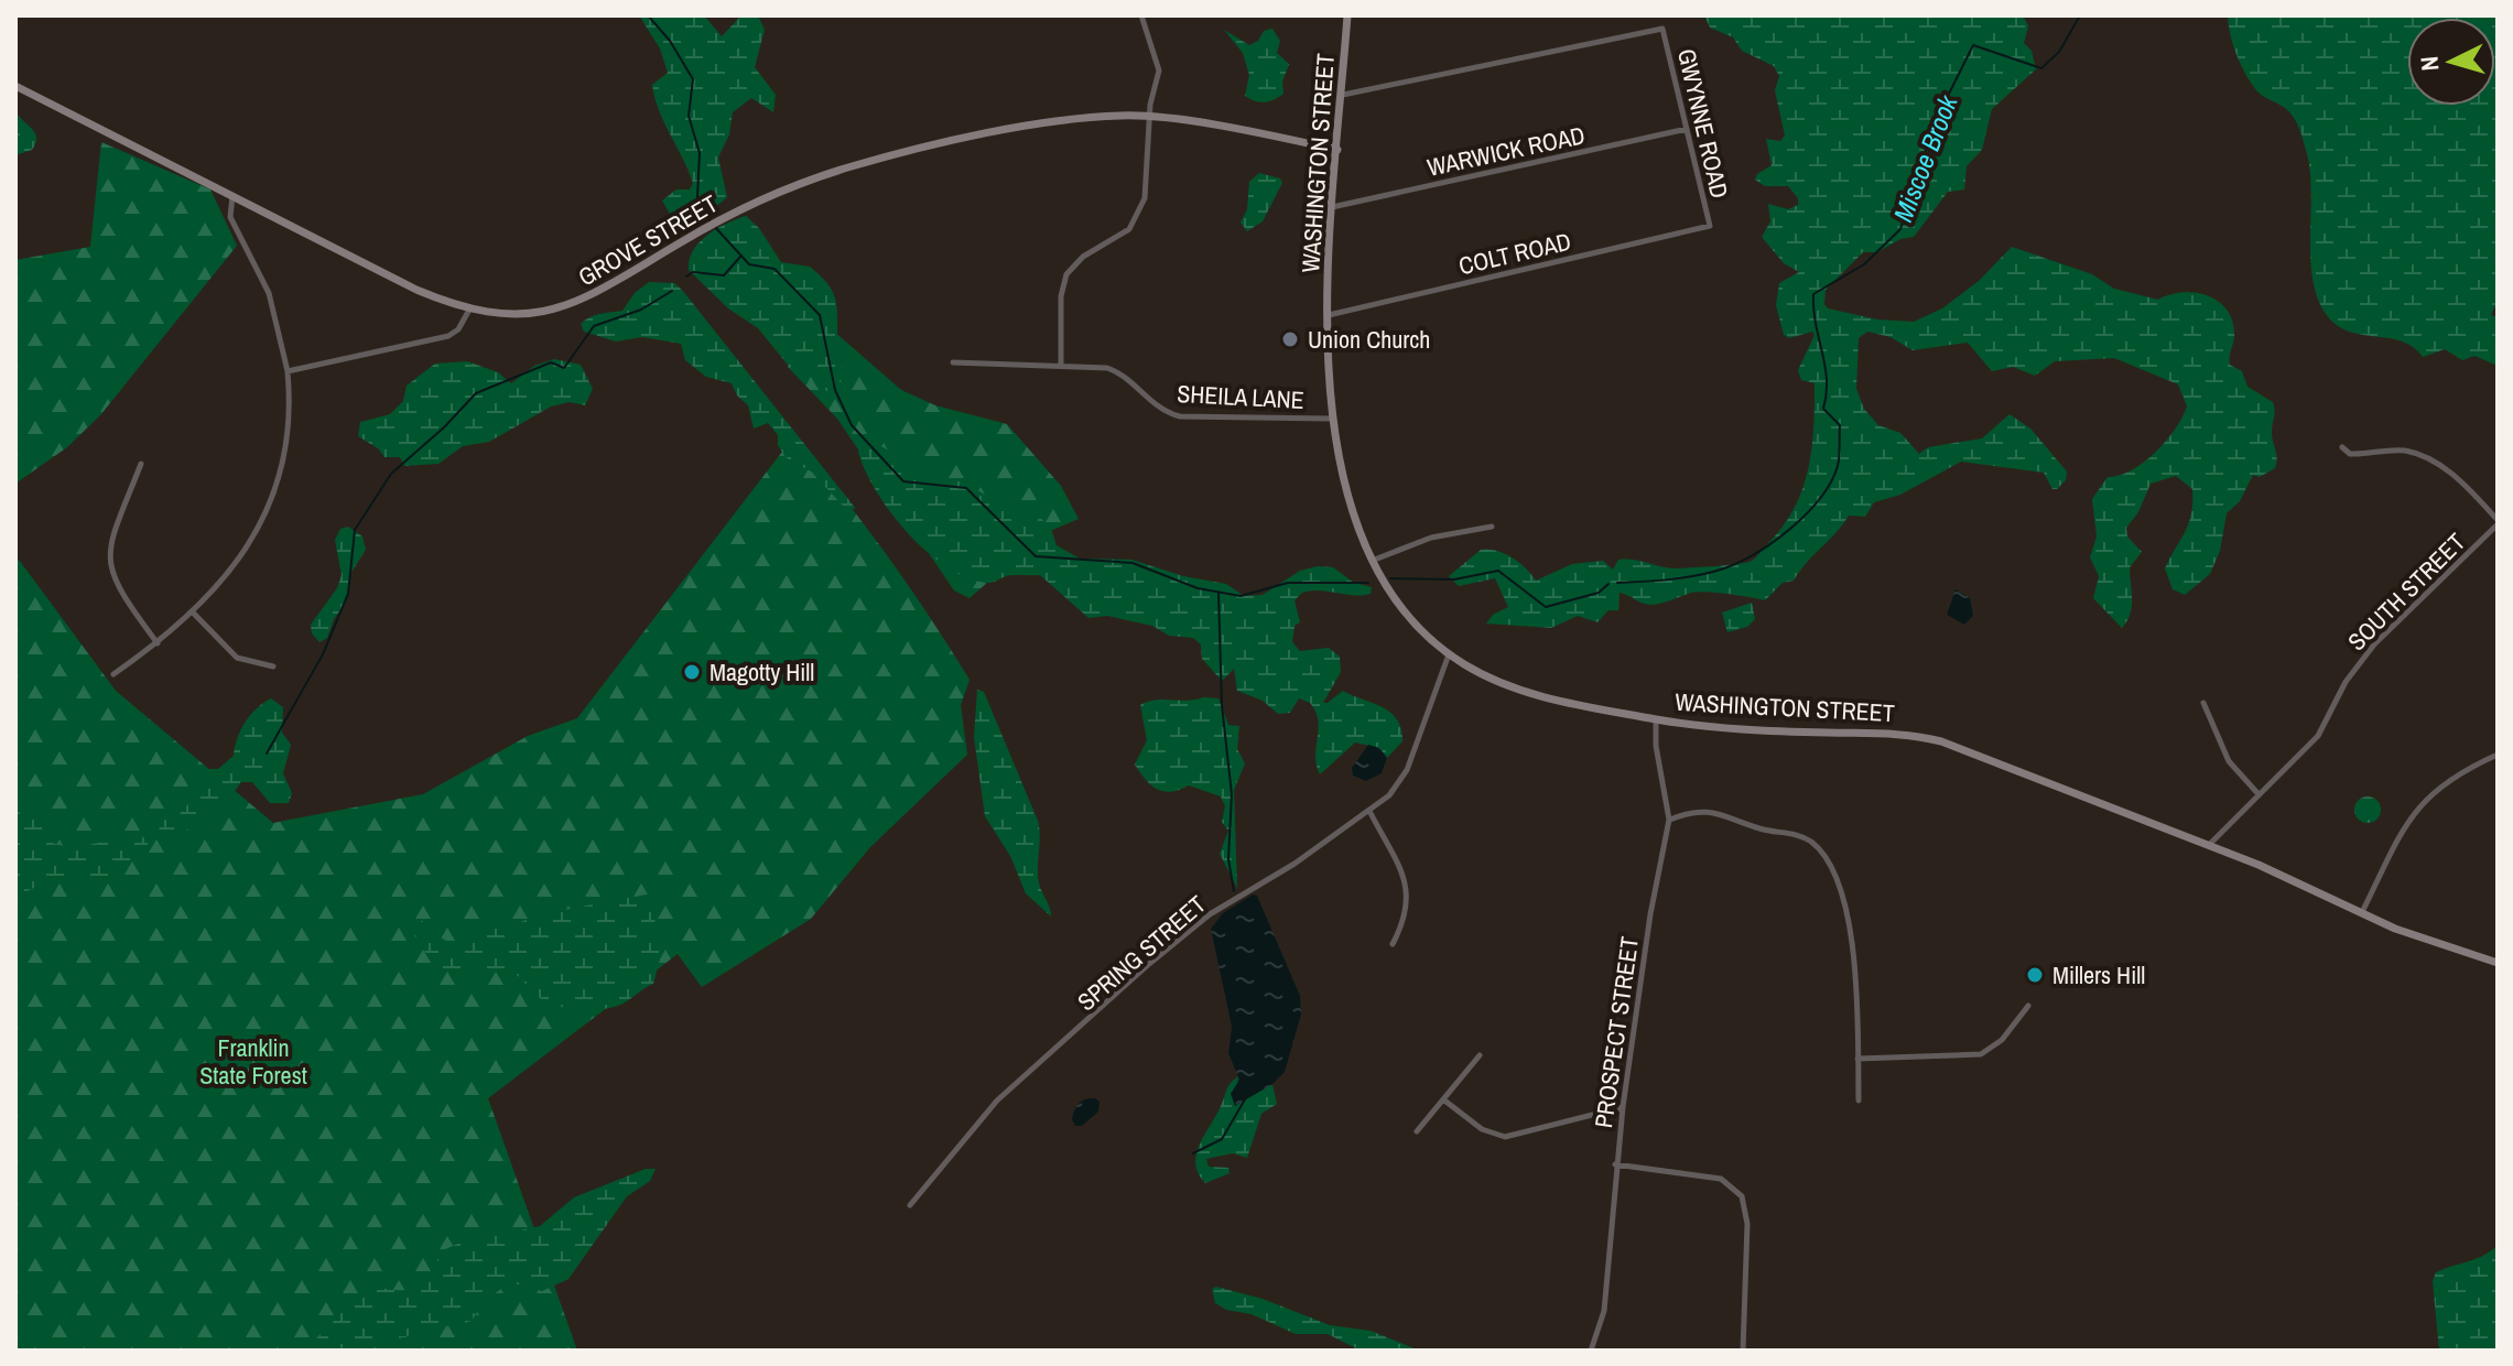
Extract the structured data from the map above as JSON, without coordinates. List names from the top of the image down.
{
  "streets": {
    "main road": ["WASHINGTON STREET", "GROVE STREET"],
    "street": [
      "GWYNNE ROAD",
      "WARWICK ROAD",
      "COLT ROAD",
      "SHEILA LANE",
      "SOUTH STREET",
      "SPRING STREET",
      "PROSPECT STREET"
    ]
  },
  "crossings": [
    ["GWYNNE ROAD", "WARWICK ROAD"],
    ["GWYNNE ROAD", "WASHINGTON STREET"],
    ["GWYNNE ROAD", "COLT ROAD"],
    ["WARWICK ROAD", "WASHINGTON STREET"],
    ["WASHINGTON STREET", "GROVE STREET"],
    ["WASHINGTON STREET", "COLT ROAD"],
    ["WASHINGTON STREET", "SHEILA LANE"],
    ["WASHINGTON STREET", "SOUTH STREET"],
    ["WASHINGTON STREET", "SPRING STREET"],
    ["WASHINGTON STREET", "PROSPECT STREET"]
  ],
  "water": ["Miscoe Brook"],
  "parks": ["Franklin State Forest"],
  "places": ["Union Church", "Magotty Hill", "Millers Hill"],
  "north": "left"
}
